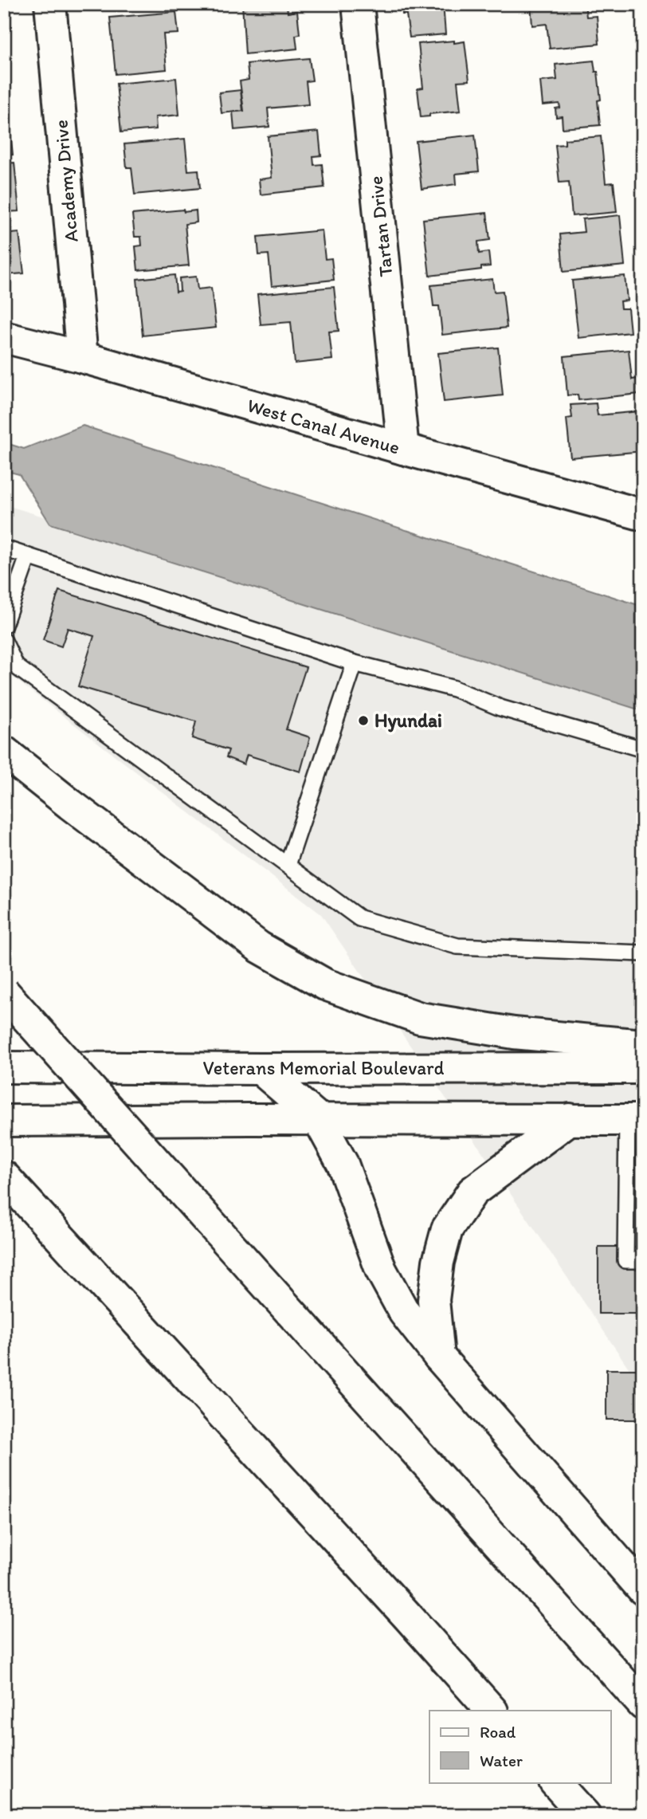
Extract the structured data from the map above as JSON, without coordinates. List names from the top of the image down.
{
  "streets": {
    "main road": [
      "Academy Drive",
      "Tartan Drive",
      "West Canal Avenue",
      "Veterans Memorial Boulevard"
    ]
  },
  "crossings": [
    ["Academy Drive", "West Canal Avenue"],
    ["Tartan Drive", "West Canal Avenue"]
  ],
  "places": ["Hyundai"],
  "legend": ["Road", "Water"]
}
